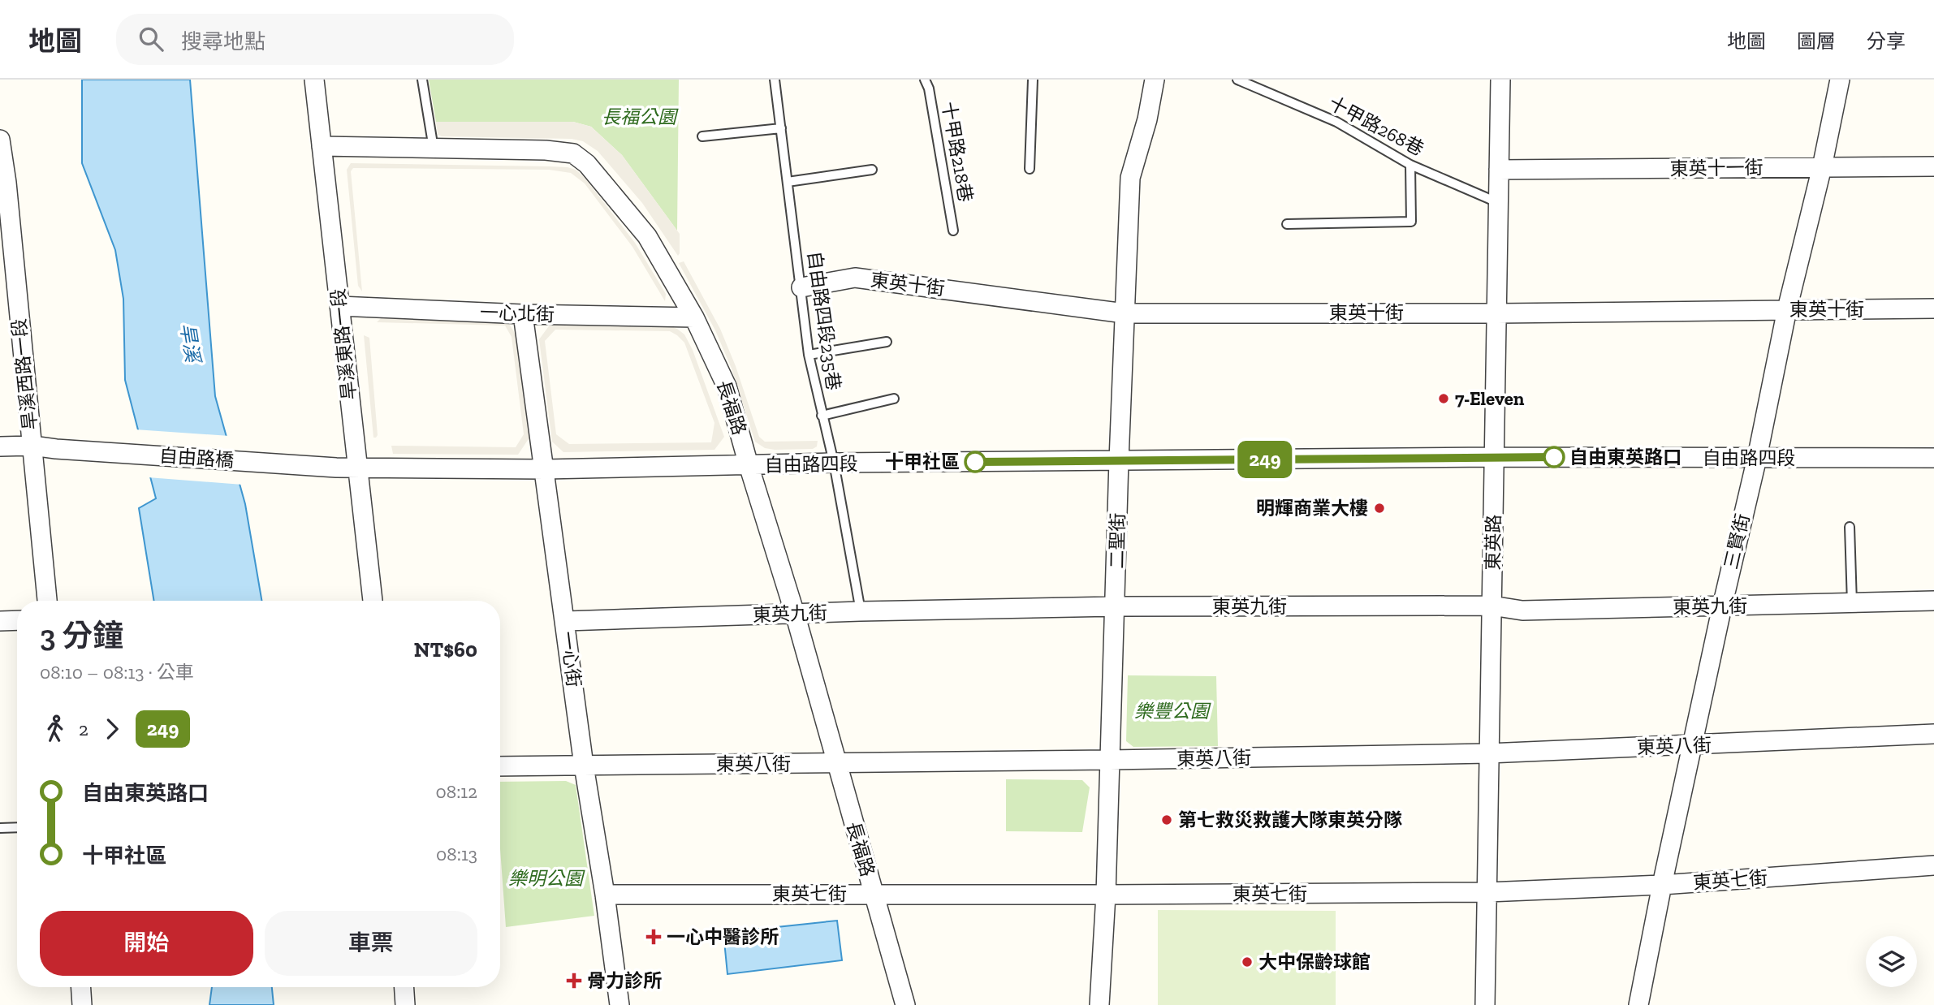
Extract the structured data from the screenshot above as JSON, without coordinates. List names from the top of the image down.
{
  "streets": {
    "street": [
      "東英十一街",
      "東英十街",
      "一心北街",
      "旱溪東路一段",
      "旱溪西路一段",
      "長福路",
      "自由路橋",
      "自由路四段",
      "二聖街",
      "三賢街",
      "東英路",
      "東英九街",
      "一心街",
      "東英八街",
      "東英七街"
    ],
    "lane": ["十甲路268巷", "十甲路218巷", "自由路四段235巷"]
  },
  "crossings": [
    ["十甲路268巷", "東英路"],
    ["東英十一街", "三賢街"],
    ["東英十一街", "東英路"],
    ["東英十街", "自由路四段235巷"],
    ["東英十街", "二聖街"],
    ["東英十街", "三賢街"],
    ["東英十街", "東英路"],
    ["一心北街", "旱溪東路一段"],
    ["一心北街", "長福路"],
    ["一心北街", "一心街"],
    ["自由路四段235巷", "自由路四段"],
    ["自由路四段235巷", "東英九街"],
    ["旱溪東路一段", "長福路"],
    ["旱溪東路一段", "自由路四段"],
    ["旱溪西路一段", "自由路橋"],
    ["長福路", "自由路四段"],
    ["長福路", "東英九街"],
    ["長福路", "東英八街"],
    ["長福路", "東英七街"],
    ["自由路橋", "自由路四段"],
    ["自由路四段", "二聖街"],
    ["自由路四段", "三賢街"],
    ["自由路四段", "東英路"],
    ["自由路四段", "一心街"],
    ["二聖街", "東英九街"],
    ["二聖街", "東英八街"],
    ["二聖街", "東英七街"],
    ["三賢街", "東英九街"],
    ["三賢街", "東英八街"],
    ["三賢街", "東英七街"],
    ["東英路", "東英九街"],
    ["東英路", "東英八街"],
    ["東英路", "東英七街"],
    ["東英九街", "一心街"],
    ["一心街", "東英八街"],
    ["一心街", "東英七街"]
  ],
  "water": ["旱溪"],
  "parks": ["長福公園", "樂豐公園", "樂明公園"],
  "places": {
    "other": [
      "7-Eleven",
      "自由東英路口",
      "十甲社區",
      "明輝商業大樓",
      "第七救災救護大隊東英分隊",
      "大中保齡球館"
    ],
    "health": ["一心中醫診所", "骨力診所"]
  },
  "lines": ["bus line 249"],
  "page": {
    "header": "地圖",
    "search": "搜尋地點",
    "nav": ["地圖", "圖層", "分享"],
    "on_map": "249",
    "heading": ["3 分鐘", "08:10 – 08:13 · 公車", "NT$60"],
    "legs": ["2", "249"],
    "list": [
      {
        "name": "自由東英路口",
        "value": "08:12"
      },
      {
        "name": "十甲社區",
        "value": "08:13"
      }
    ],
    "buttons": ["開始", "車票"]
  }
}
